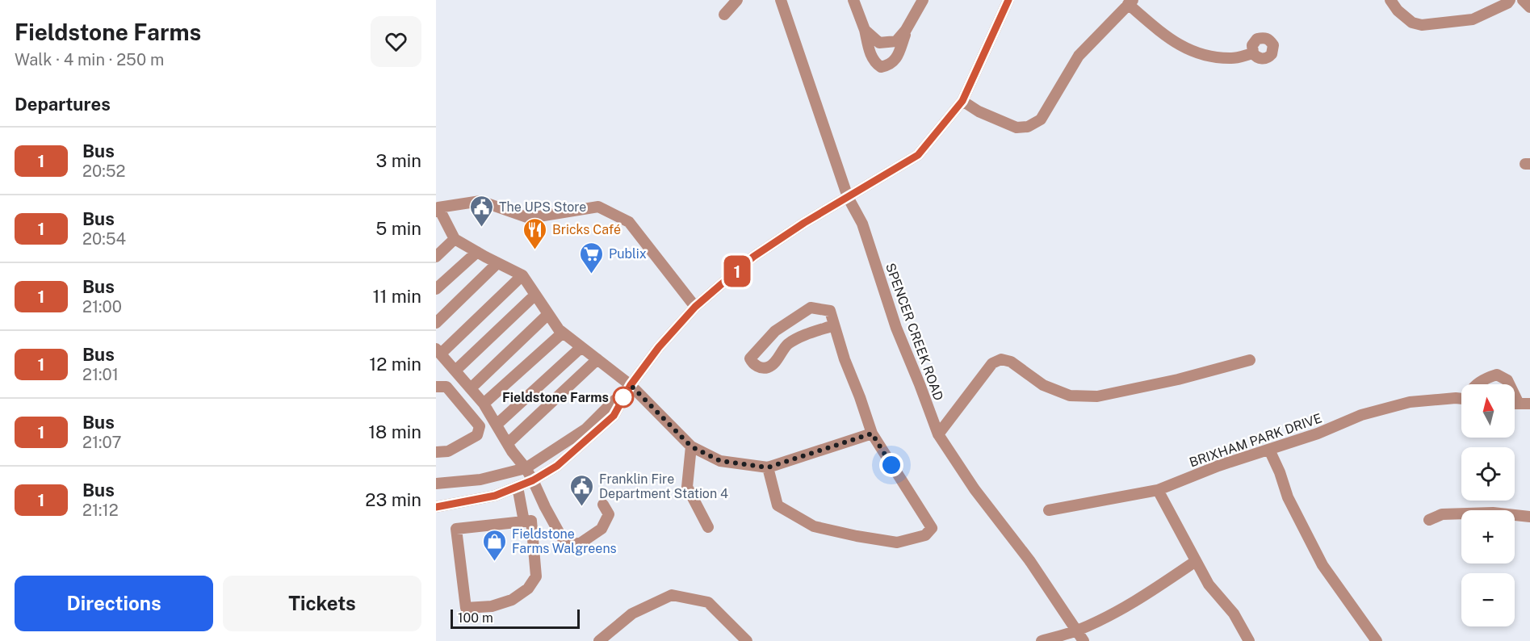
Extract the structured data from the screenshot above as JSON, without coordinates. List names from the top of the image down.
{
  "streets": {
    "street": ["SPENCER CREEK ROAD", "BRIXHAM PARK DRIVE"]
  },
  "places": {
    "public building": ["The UPS Store", "Franklin Fire Department Station 4"],
    "restaurant": ["Bricks Café"],
    "supermarket": ["Publix"],
    "other": ["Fieldstone Farms"],
    "shop": ["Fieldstone Farms Walgreens"]
  },
  "lines": ["bus line 1"],
  "scale_bar": "100 m",
  "north": "top",
  "page": {
    "heading": [
      ["Fieldstone Farms", "Walk · 4 min · 250 m"],
      "Departures"
    ],
    "on_map": "1",
    "list": [
      {
        "mark": "1",
        "name": "Bus",
        "note": "20:52",
        "value": "3 min"
      },
      {
        "mark": "1",
        "name": "Bus",
        "note": "20:54",
        "value": "5 min"
      },
      {
        "mark": "1",
        "name": "Bus",
        "note": "21:00",
        "value": "11 min"
      },
      {
        "mark": "1",
        "name": "Bus",
        "note": "21:01",
        "value": "12 min"
      },
      {
        "mark": "1",
        "name": "Bus",
        "note": "21:07",
        "value": "18 min"
      },
      {
        "mark": "1",
        "name": "Bus",
        "note": "21:12",
        "value": "23 min"
      }
    ],
    "map_buttons": ["+", "−"],
    "buttons": ["Directions", "Tickets"],
    "scale": "100 m"
  }
}
